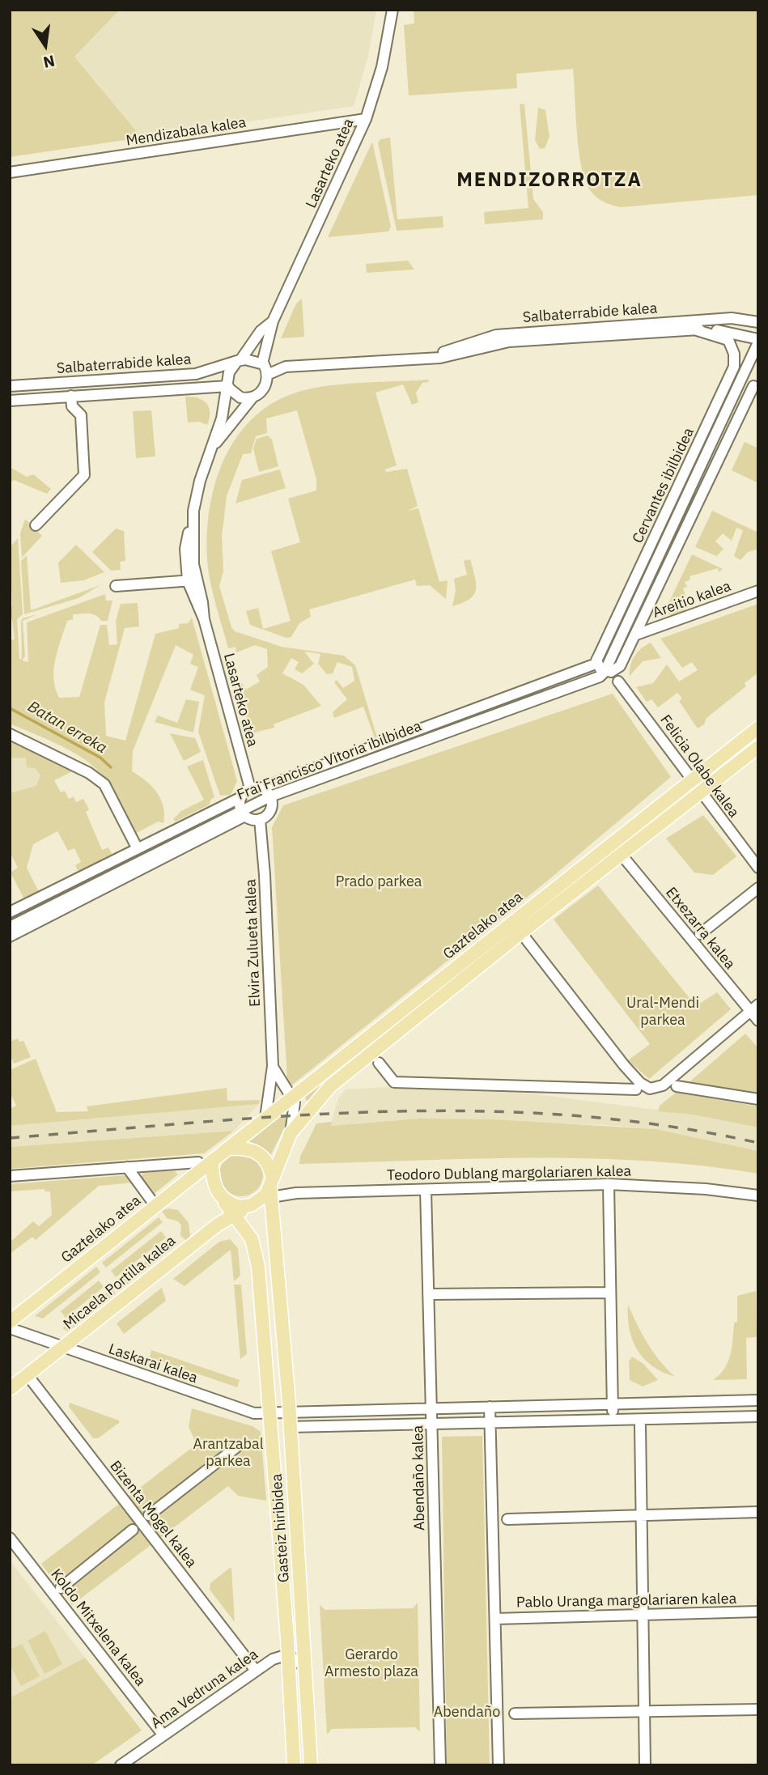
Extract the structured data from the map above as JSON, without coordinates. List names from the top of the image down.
{
  "streets": {
    "main road": ["Gaztelako atea", "Micaela Portilla kalea", "Gasteiz hiribidea"],
    "street": [
      "Mendizabala kalea",
      "Lasarteko atea",
      "Salbaterrabide kalea",
      "Cervantes ibilbidea",
      "Areitio kalea",
      "Frai Francisco Vitoria ibilbidea",
      "Felicia Olabe kalea",
      "Etxezarra kalea",
      "Elvira Zulueta kalea",
      "Teodoro Dublang margolariaren kalea",
      "Laskarai kalea",
      "Abendaño kalea",
      "Bizenta Mogel kalea",
      "Pablo Uranga margolariaren kalea",
      "Koldo Mitxelena kalea",
      "Ama Vedruna kalea"
    ]
  },
  "crossings": [
    ["Mendizabala kalea", "Lasarteko atea"],
    ["Lasarteko atea", "Salbaterrabide kalea"],
    ["Lasarteko atea", "Frai Francisco Vitoria ibilbidea"],
    ["Salbaterrabide kalea", "Cervantes ibilbidea"],
    ["Cervantes ibilbidea", "Frai Francisco Vitoria ibilbidea"],
    ["Felicia Olabe kalea", "Gaztelako atea"],
    ["Gaztelako atea", "Etxezarra kalea"],
    ["Gaztelako atea", "Elvira Zulueta kalea"],
    ["Gaztelako atea", "Teodoro Dublang margolariaren kalea"],
    ["Gaztelako atea", "Micaela Portilla kalea"],
    ["Gaztelako atea", "Gasteiz hiribidea"],
    ["Teodoro Dublang margolariaren kalea", "Micaela Portilla kalea"],
    ["Teodoro Dublang margolariaren kalea", "Abendaño kalea"],
    ["Teodoro Dublang margolariaren kalea", "Gasteiz hiribidea"],
    ["Micaela Portilla kalea", "Laskarai kalea"],
    ["Micaela Portilla kalea", "Bizenta Mogel kalea"],
    ["Micaela Portilla kalea", "Gasteiz hiribidea"],
    ["Laskarai kalea", "Abendaño kalea"],
    ["Laskarai kalea", "Gasteiz hiribidea"],
    ["Bizenta Mogel kalea", "Ama Vedruna kalea"],
    ["Gasteiz hiribidea", "Ama Vedruna kalea"],
    ["Koldo Mitxelena kalea", "Ama Vedruna kalea"]
  ],
  "districts": ["MENDIZORROTZA"],
  "water": ["Batan erreka"],
  "parks": [
    "Prado parkea",
    "Ural-Mendi parkea",
    "Arantzabal parkea",
    "Gerardo Armesto plaza",
    "Abendaño"
  ],
  "north": "bottom"
}
